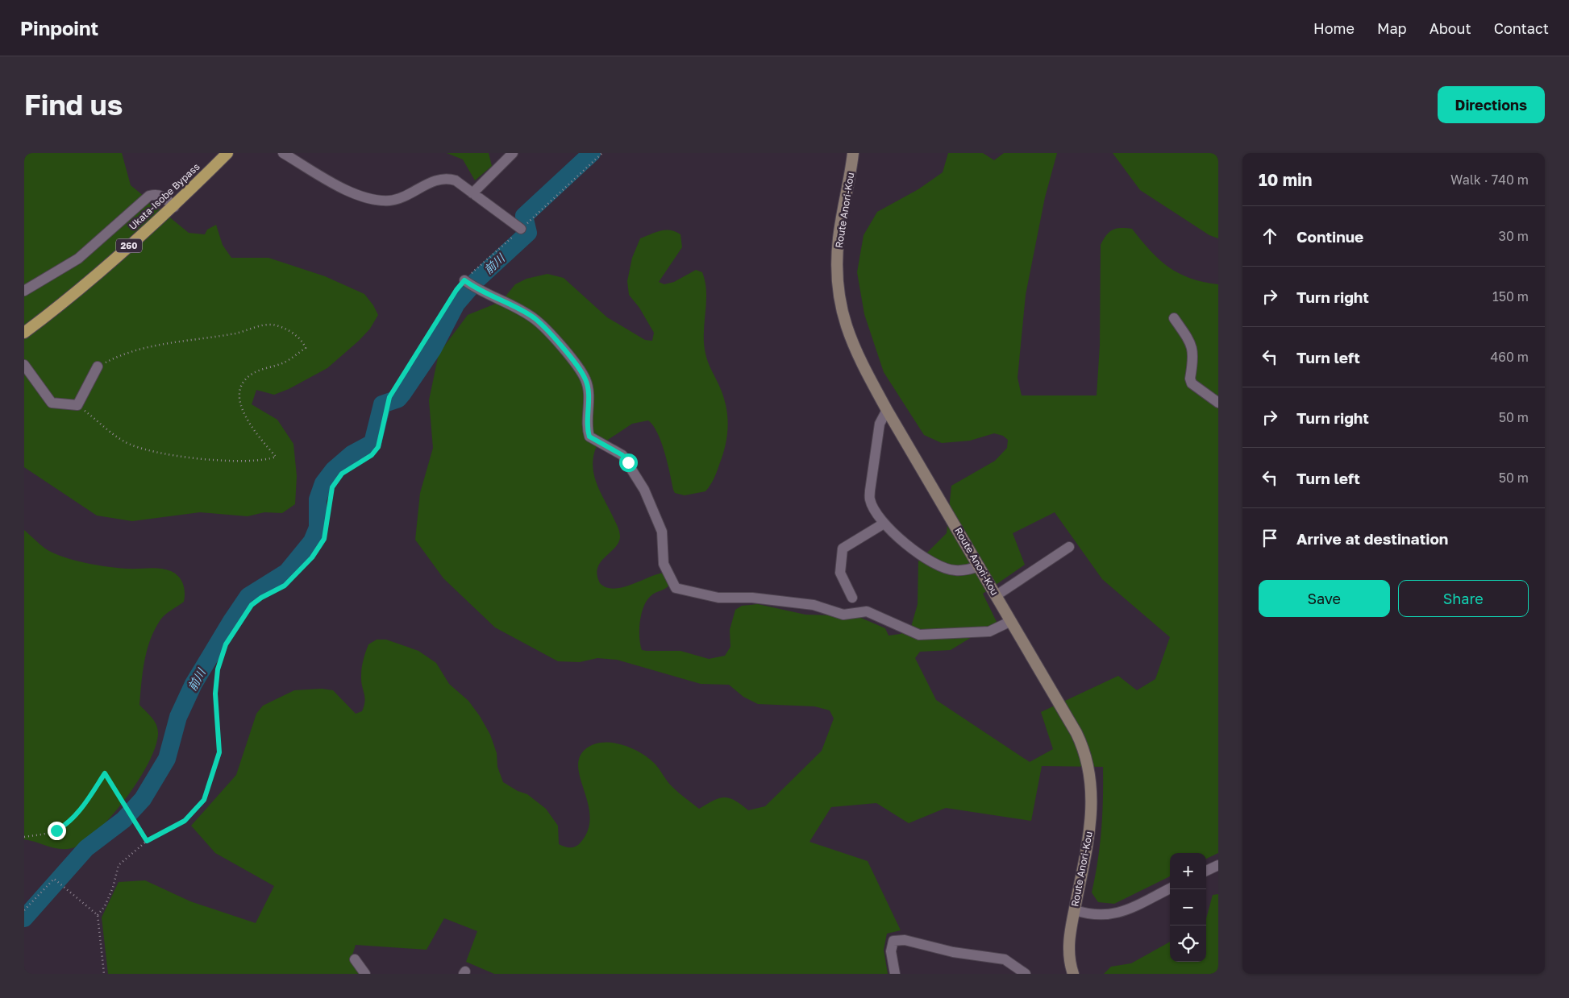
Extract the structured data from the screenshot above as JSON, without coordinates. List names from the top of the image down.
{
  "streets": {
    "highway": ["Ukata-Isobe Bypass", "260"],
    "main road": ["Route Anori-Kou"]
  },
  "water": ["前川"],
  "page": {
    "header": "Pinpoint",
    "nav": [
      "Home",
      "Map",
      "About",
      "Contact"
    ],
    "buttons": [
      "Directions",
      ["Save", "Share"]
    ],
    "title": "Find us",
    "heading": ["10 min", "Walk · 740 m"],
    "list": [
      ["Continue", "30 m"],
      ["Turn right", "150 m"],
      ["Turn left", "460 m"],
      ["Turn right", "50 m"],
      ["Turn left", "50 m"],
      "Arrive at destination"
    ],
    "map_buttons": ["+", "−"]
  }
}
